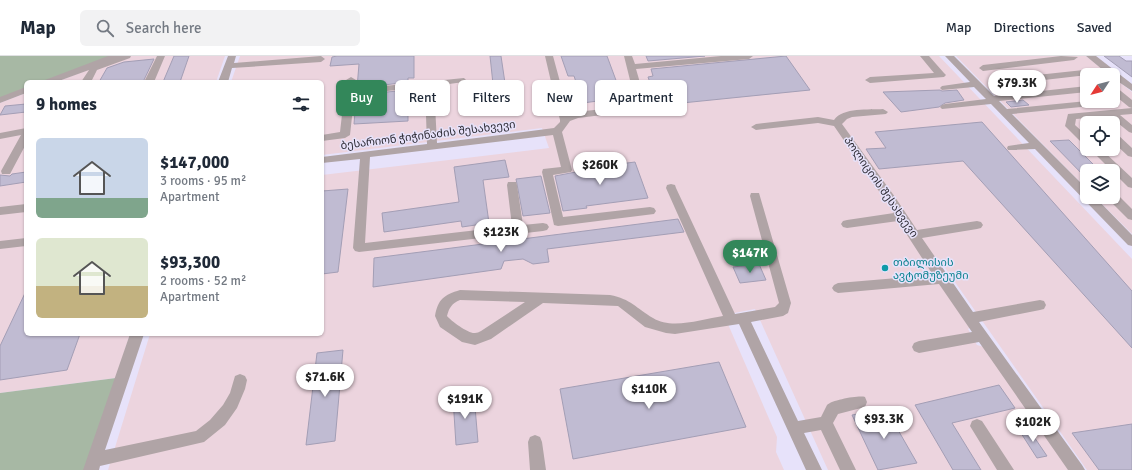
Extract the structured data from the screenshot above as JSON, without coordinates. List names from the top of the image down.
{
  "streets": {
    "street": ["ბესარიონ ჭიჭინაძის შესახვევი", "პოლიციის შესახვევი"]
  },
  "places": ["თბილისის ავტომუზეუმი"],
  "north": "bottom left",
  "page": {
    "header": "Map",
    "search": "Search here",
    "nav": ["Map", "Directions", "Saved"],
    "price": [
      "$79.3K",
      "$260K",
      "$123K",
      "$147K",
      "$71.6K",
      "$110K",
      "$191K",
      "$93.3K",
      "$102K"
    ],
    "chip": [
      "Buy",
      "Rent",
      "Filters",
      "New",
      "Apartment"
    ],
    "heading": "9 homes",
    "list": [
      {
        "name": "$147,000",
        "note": "3 rooms · 95 m² · Apartment"
      },
      {
        "name": "$93,300",
        "note": "2 rooms · 52 m² · Apartment"
      }
    ]
  }
}
